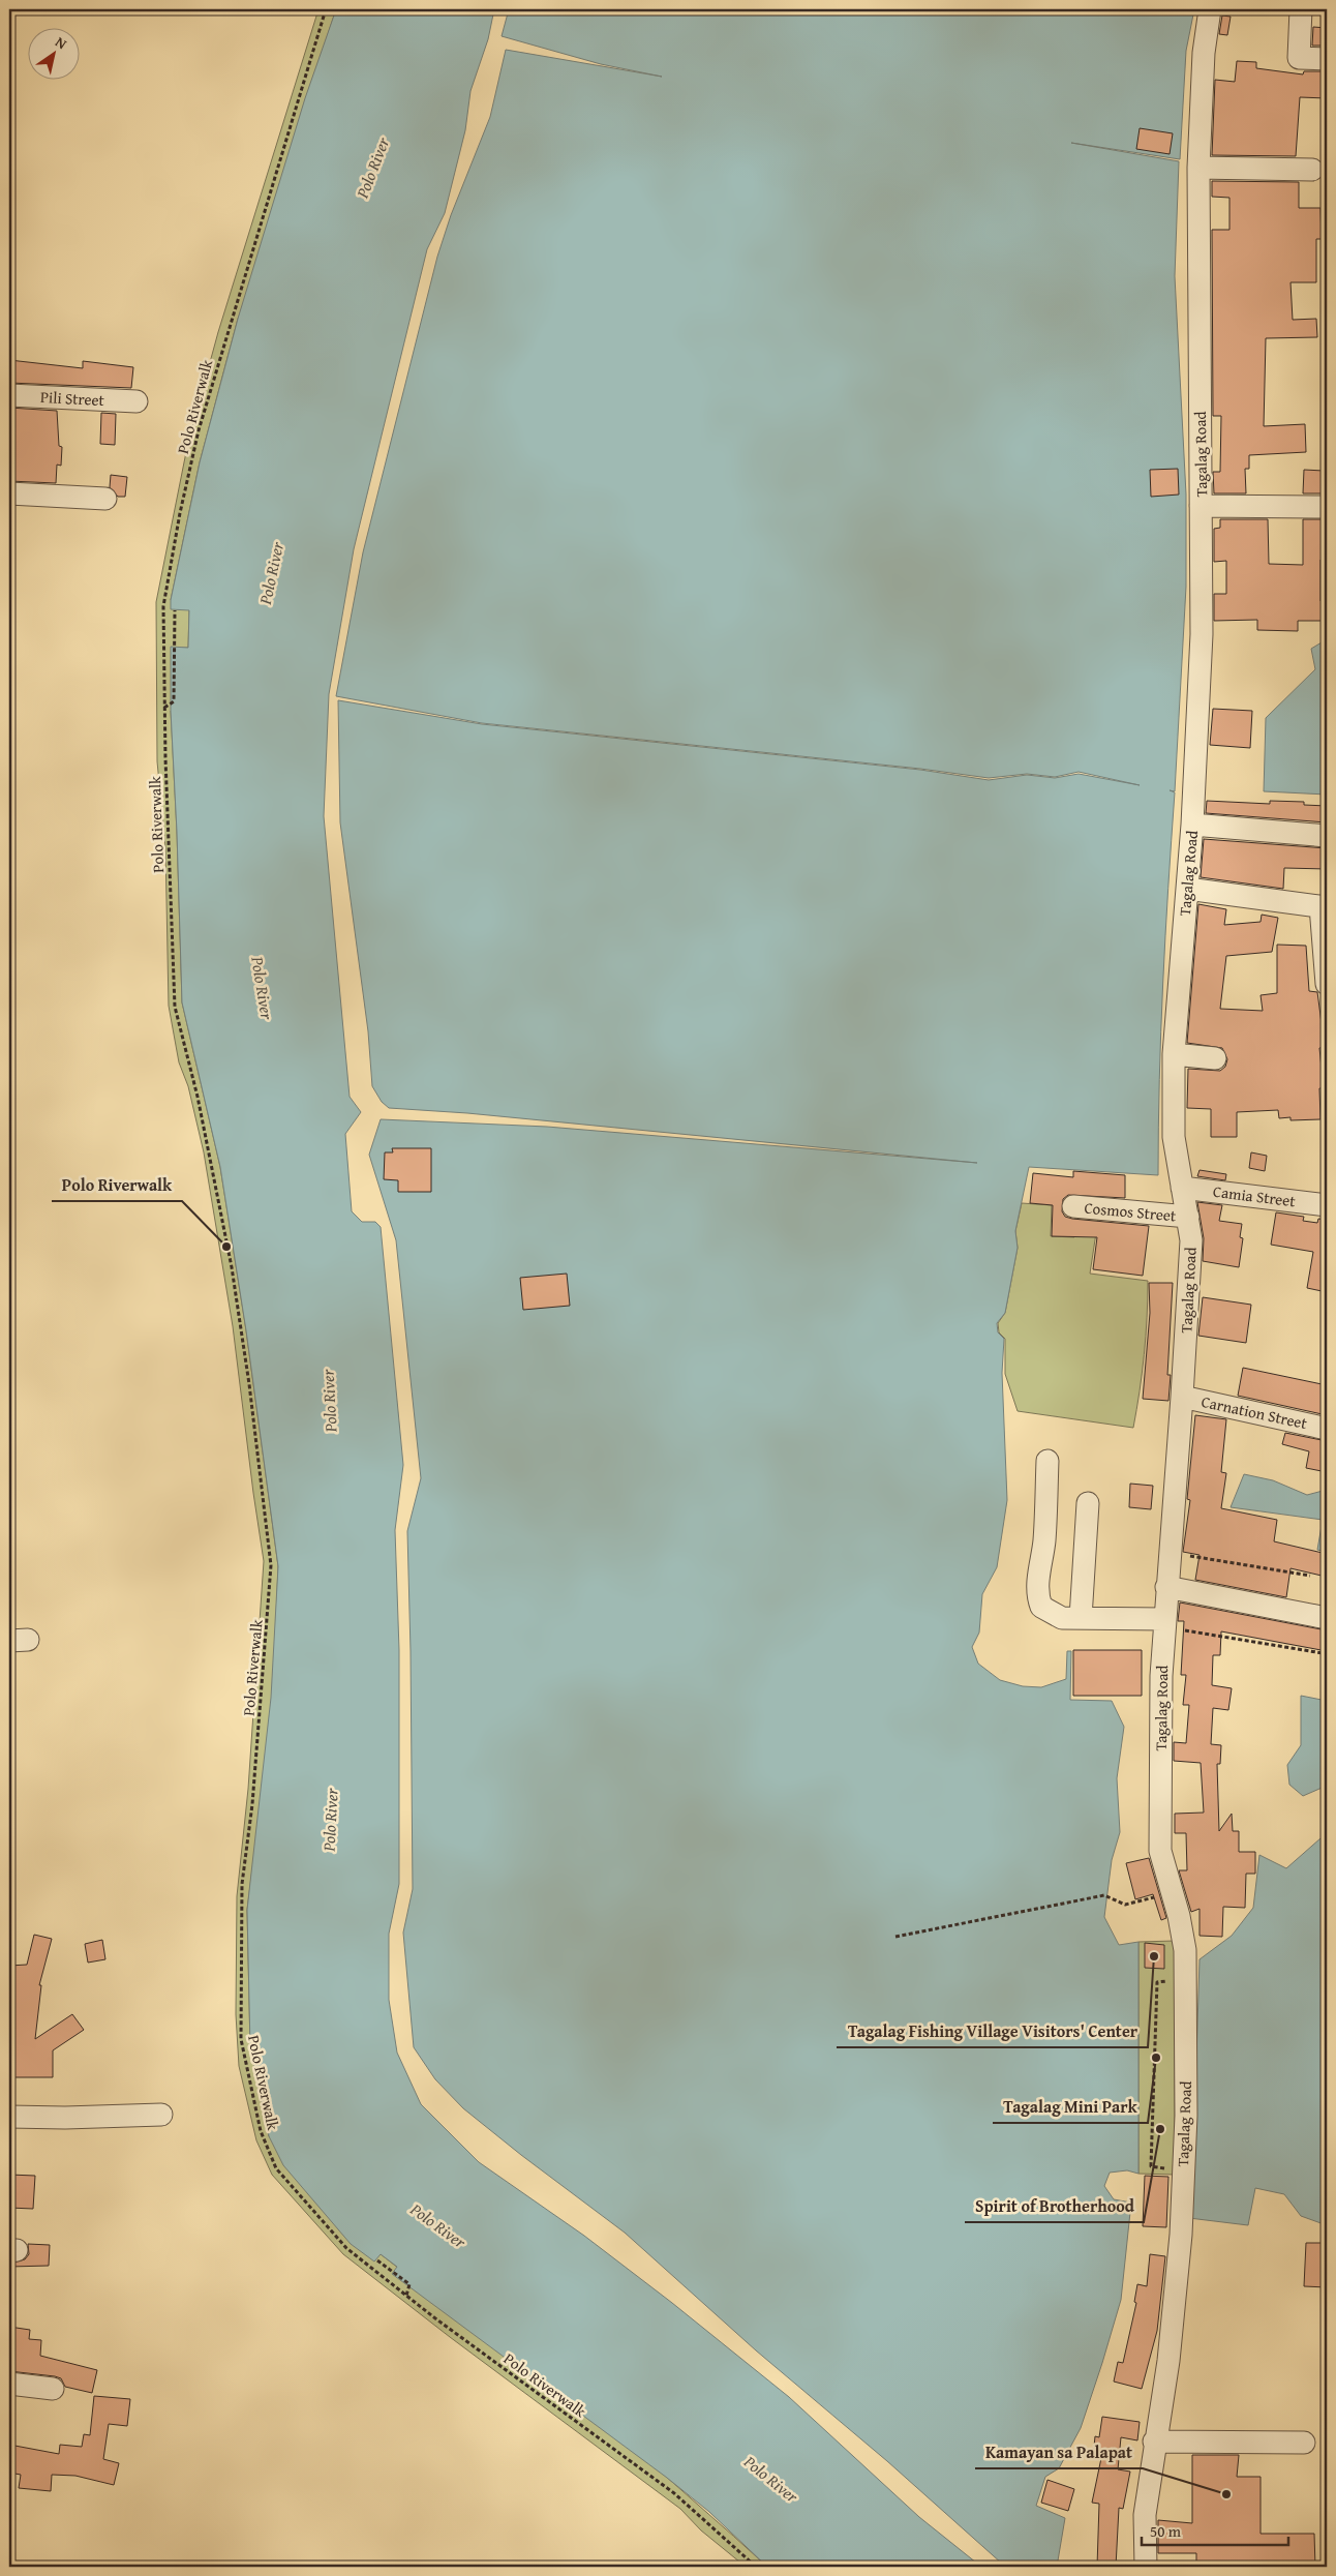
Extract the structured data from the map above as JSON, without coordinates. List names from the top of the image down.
{
  "streets": {
    "street": [
      "Pili Street",
      "Tagalag Road",
      "Camia Street",
      "Cosmos Street",
      "Carnation Street"
    ],
    "path": ["Polo Riverwalk"]
  },
  "crossings": [
    ["Tagalag Road", "Camia Street"],
    ["Tagalag Road", "Cosmos Street"],
    ["Tagalag Road", "Carnation Street"]
  ],
  "water": ["Polo River"],
  "places": [
    "Polo Riverwalk",
    "Tagalag Fishing Village Visitors' Center",
    "Tagalag Mini Park",
    "Spirit of Brotherhood",
    "Kamayan sa Palapat"
  ],
  "scale_bar": "50 m",
  "north": "top right"
}
